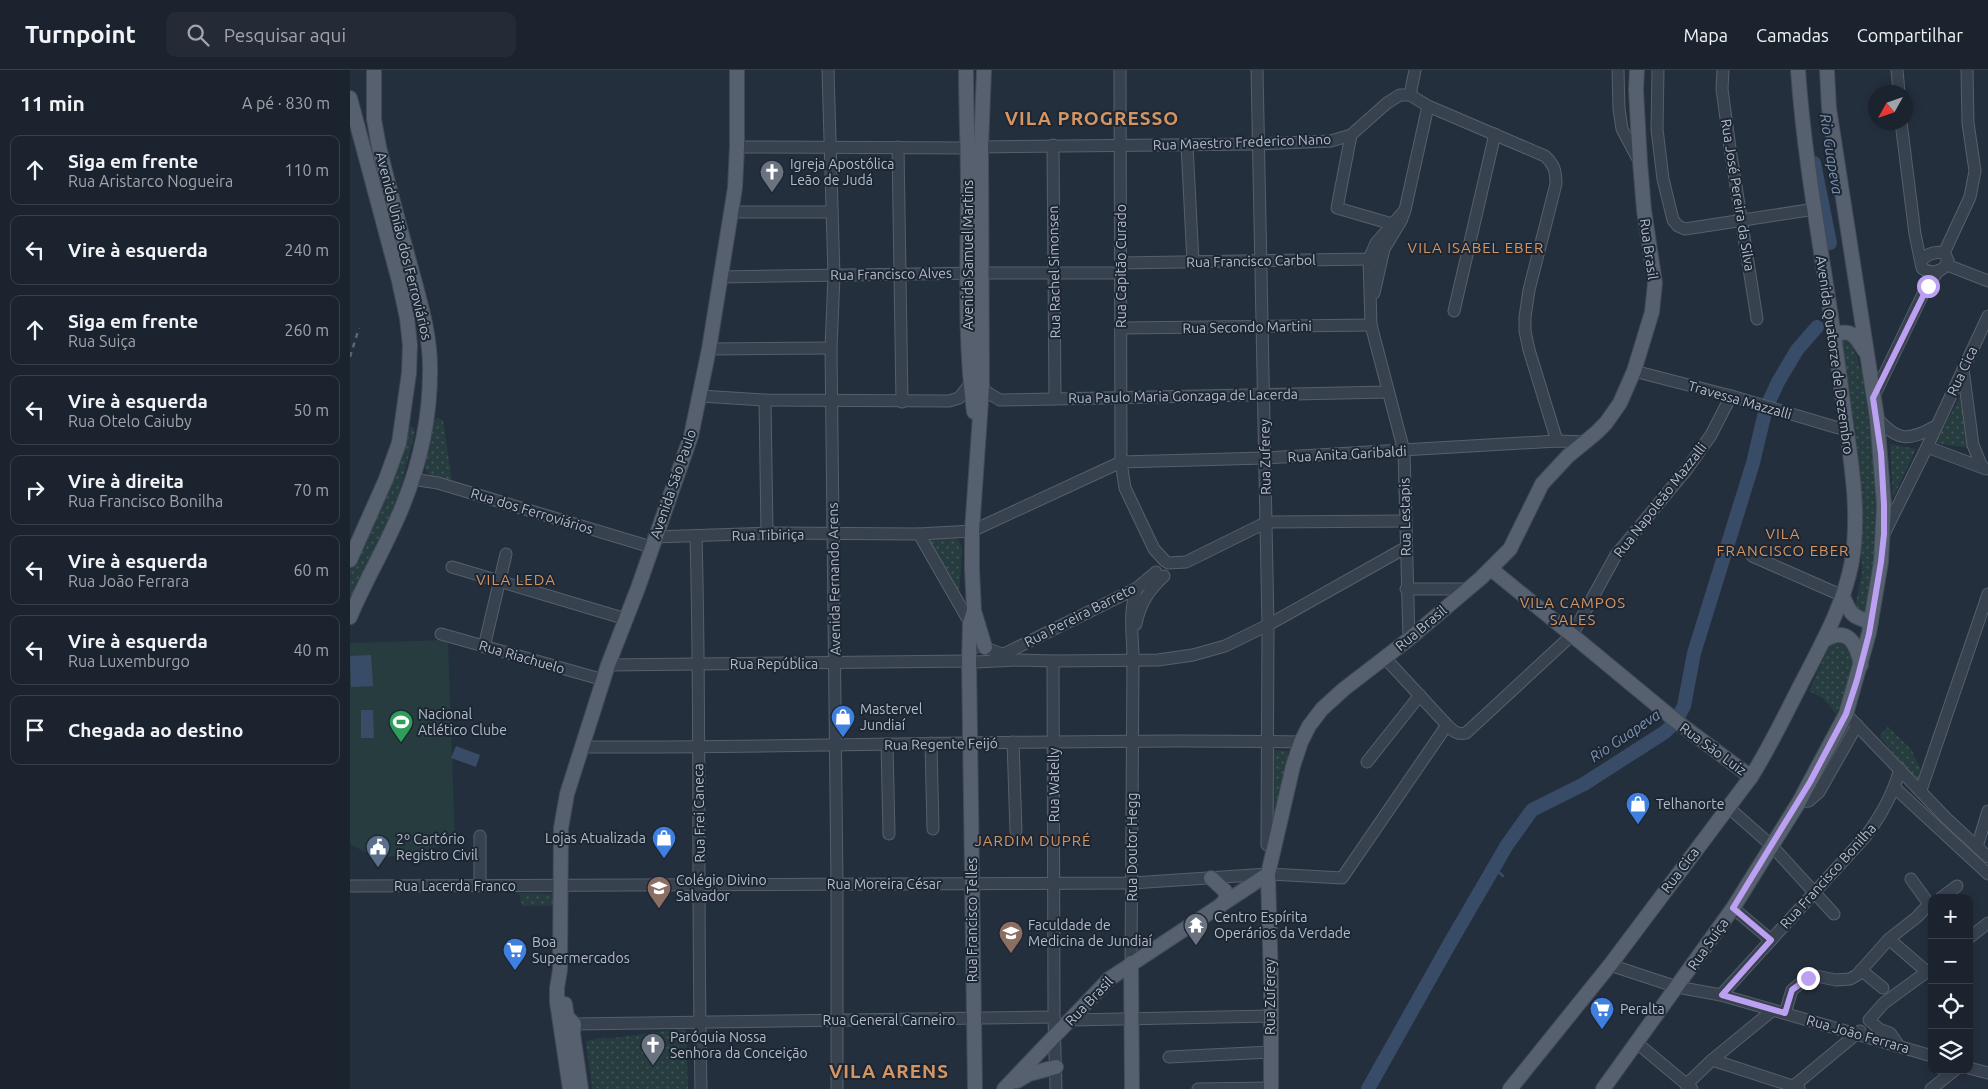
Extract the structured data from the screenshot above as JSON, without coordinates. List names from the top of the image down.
{
  "streets": {
    "main road": [
      "Avenida União dos Ferroviários",
      "Rua Brasil",
      "Avenida Samuel Martins",
      "Avenida Quatorze de Dezembro",
      "Rua Cica",
      "Rua Zuferey",
      "Avenida São Paulo",
      "Rua São Luiz",
      "Rua Doutor Hegg",
      "Rua Francisco Telles",
      "Rua Suiça"
    ],
    "street": [
      "Rua Maestro Frederico Nano",
      "Rua José Pereira da Silva",
      "Rua Francisco Carbol",
      "Rua Capitão Curado",
      "Rua Rachel Simonsen",
      "Rua Francisco Alves",
      "Rua Secondo Martini",
      "Rua Paulo Maria Gonzaga de Lacerda",
      "Travessa Mazzalli",
      "Rua Anita Garibaldi",
      "Rua Napoleão Mazzalli",
      "Rua dos Ferroviários",
      "Rua Lestapis",
      "Rua Tibiriça",
      "Avenida Fernando Arens",
      "Rua Pereira Barreto",
      "Rua Riachuelo",
      "Rua República",
      "Rua Regente Feijó",
      "Rua Watelly",
      "Rua Frei Caneca",
      "Rua Francisco Bonilha",
      "Rua Moreira César",
      "Rua Lacerda Franco",
      "Rua General Carneiro",
      "Rua João Ferrara"
    ]
  },
  "crossings": [
    ["Rua Maestro Frederico Nano", "Avenida Samuel Martins"],
    ["Rua Maestro Frederico Nano", "Rua Capitão Curado"],
    ["Rua Maestro Frederico Nano", "Rua Rachel Simonsen"],
    ["Rua Maestro Frederico Nano", "Rua Zuferey"],
    ["Rua Maestro Frederico Nano", "Avenida São Paulo"],
    ["Rua Maestro Frederico Nano", "Avenida Fernando Arens"],
    ["Avenida União dos Ferroviários", "Rua dos Ferroviários"],
    ["Rua Brasil", "Travessa Mazzalli"],
    ["Rua Brasil", "Rua Anita Garibaldi"],
    ["Rua Brasil", "Rua Zuferey"],
    ["Rua Brasil", "Rua Lestapis"],
    ["Rua Brasil", "Rua Regente Feijó"],
    ["Rua Brasil", "Rua São Luiz"],
    ["Rua Brasil", "Rua Watelly"],
    ["Rua Brasil", "Rua Doutor Hegg"],
    ["Rua Brasil", "Rua Moreira César"],
    ["Avenida Samuel Martins", "Rua Francisco Alves"],
    ["Avenida Samuel Martins", "Rua Paulo Maria Gonzaga de Lacerda"],
    ["Avenida Samuel Martins", "Rua Anita Garibaldi"],
    ["Avenida Samuel Martins", "Rua Tibiriça"],
    ["Avenida Samuel Martins", "Rua República"],
    ["Avenida Samuel Martins", "Rua Francisco Telles"],
    ["Rua Francisco Carbol", "Rua Capitão Curado"],
    ["Rua Francisco Carbol", "Rua Francisco Alves"],
    ["Rua Francisco Carbol", "Rua Zuferey"],
    ["Rua Francisco Carbol", "Rua Lestapis"],
    ["Rua Capitão Curado", "Rua Francisco Alves"],
    ["Rua Capitão Curado", "Rua Secondo Martini"],
    ["Rua Capitão Curado", "Rua Paulo Maria Gonzaga de Lacerda"],
    ["Rua Capitão Curado", "Rua Anita Garibaldi"],
    ["Rua Capitão Curado", "Rua Pereira Barreto"],
    ["Rua Capitão Curado", "Rua Doutor Hegg"],
    ["Rua Rachel Simonsen", "Rua Francisco Alves"],
    ["Rua Rachel Simonsen", "Rua Paulo Maria Gonzaga de Lacerda"],
    ["Rua Francisco Alves", "Avenida São Paulo"],
    ["Rua Francisco Alves", "Avenida Fernando Arens"],
    ["Rua Secondo Martini", "Rua Zuferey"],
    ["Rua Secondo Martini", "Rua Lestapis"],
    ["Avenida Quatorze de Dezembro", "Rua Cica"],
    ["Avenida Quatorze de Dezembro", "Travessa Mazzalli"],
    ["Rua Cica", "Rua São Luiz"],
    ["Rua Cica", "Rua João Ferrara"],
    ["Rua Paulo Maria Gonzaga de Lacerda", "Rua Zuferey"],
    ["Rua Paulo Maria Gonzaga de Lacerda", "Rua Lestapis"],
    ["Travessa Mazzalli", "Rua Napoleão Mazzalli"],
    ["Rua Anita Garibaldi", "Rua Zuferey"],
    ["Rua Anita Garibaldi", "Rua Lestapis"],
    ["Rua Anita Garibaldi", "Rua Tibiriça"],
    ["Rua Zuferey", "Rua Regente Feijó"],
    ["Rua Zuferey", "Rua Moreira César"],
    ["Avenida São Paulo", "Rua dos Ferroviários"],
    ["Avenida São Paulo", "Rua Tibiriça"],
    ["Avenida São Paulo", "Rua Riachuelo"],
    ["Avenida São Paulo", "Rua República"],
    ["Avenida São Paulo", "Rua Regente Feijó"],
    ["Avenida São Paulo", "Rua Moreira César"],
    ["Avenida São Paulo", "Rua Lacerda Franco"],
    ["Rua Napoleão Mazzalli", "Rua São Luiz"],
    ["Rua Napoleão Mazzalli", "Rua Moreira César"],
    ["Rua dos Ferroviários", "Rua Tibiriça"],
    ["Rua Tibiriça", "Avenida Fernando Arens"],
    ["Rua Tibiriça", "Rua Frei Caneca"],
    ["Avenida Fernando Arens", "Rua República"],
    ["Avenida Fernando Arens", "Rua Regente Feijó"],
    ["Avenida Fernando Arens", "Rua Moreira César"],
    ["Avenida Fernando Arens", "Rua General Carneiro"],
    ["Rua Pereira Barreto", "Rua Doutor Hegg"],
    ["Rua República", "Rua Frei Caneca"],
    ["Rua República", "Rua Francisco Telles"],
    ["Rua Regente Feijó", "Rua Watelly"],
    ["Rua Regente Feijó", "Rua Frei Caneca"],
    ["Rua Regente Feijó", "Rua Doutor Hegg"],
    ["Rua Regente Feijó", "Rua Francisco Telles"],
    ["Rua Watelly", "Rua Moreira César"],
    ["Rua Watelly", "Rua General Carneiro"],
    ["Rua Frei Caneca", "Rua Moreira César"],
    ["Rua Frei Caneca", "Rua General Carneiro"],
    ["Rua Doutor Hegg", "Rua Moreira César"],
    ["Rua Francisco Bonilha", "Rua João Ferrara"],
    ["Rua Moreira César", "Rua Lacerda Franco"],
    ["Rua Moreira César", "Rua Francisco Telles"],
    ["Rua Francisco Telles", "Rua General Carneiro"],
    ["Rua Suiça", "Rua João Ferrara"]
  ],
  "districts": [
    "VILA PROGRESSO",
    "VILA ISABEL EBER",
    "VILA FRANCISCO EBER",
    "VILA LEDA",
    "VILA CAMPOS SALES",
    "JARDIM DUPRÉ",
    "VILA ARENS"
  ],
  "water": ["Rio Guapeva"],
  "places": {
    "church": ["Igreja Apostólica Leão de Judá", "Paróquia Nossa Senhora da Conceição"],
    "shop": ["Mastervel Jundiaí", "Telhanorte", "Lojas Atualizada"],
    "sports": ["Nacional Atlético Clube"],
    "public building": ["2º Cartório Registro Civil"],
    "school or university": ["Colégio Divino Salvador", "Faculdade de Medicina de Jundiaí"],
    "temple": ["Centro Espírita Operários da Verdade"],
    "supermarket": ["Boa Supermercados", "Peralta"]
  },
  "north": "bottom left",
  "page": {
    "header": "Turnpoint",
    "search": "Pesquisar aqui",
    "nav": ["Mapa", "Camadas", "Compartilhar"],
    "heading": ["11 min", "A pé · 830 m"],
    "list": [
      ["Siga em frente", "Rua Aristarco Nogueira", "110 m"],
      ["Vire à esquerda", "240 m"],
      ["Siga em frente", "Rua Suiça", "260 m"],
      ["Vire à esquerda", "Rua Otelo Caiuby", "50 m"],
      ["Vire à direita", "Rua Francisco Bonilha", "70 m"],
      ["Vire à esquerda", "Rua João Ferrara", "60 m"],
      ["Vire à esquerda", "Rua Luxemburgo", "40 m"],
      "Chegada ao destino"
    ],
    "map_buttons": ["+", "−"]
  }
}
